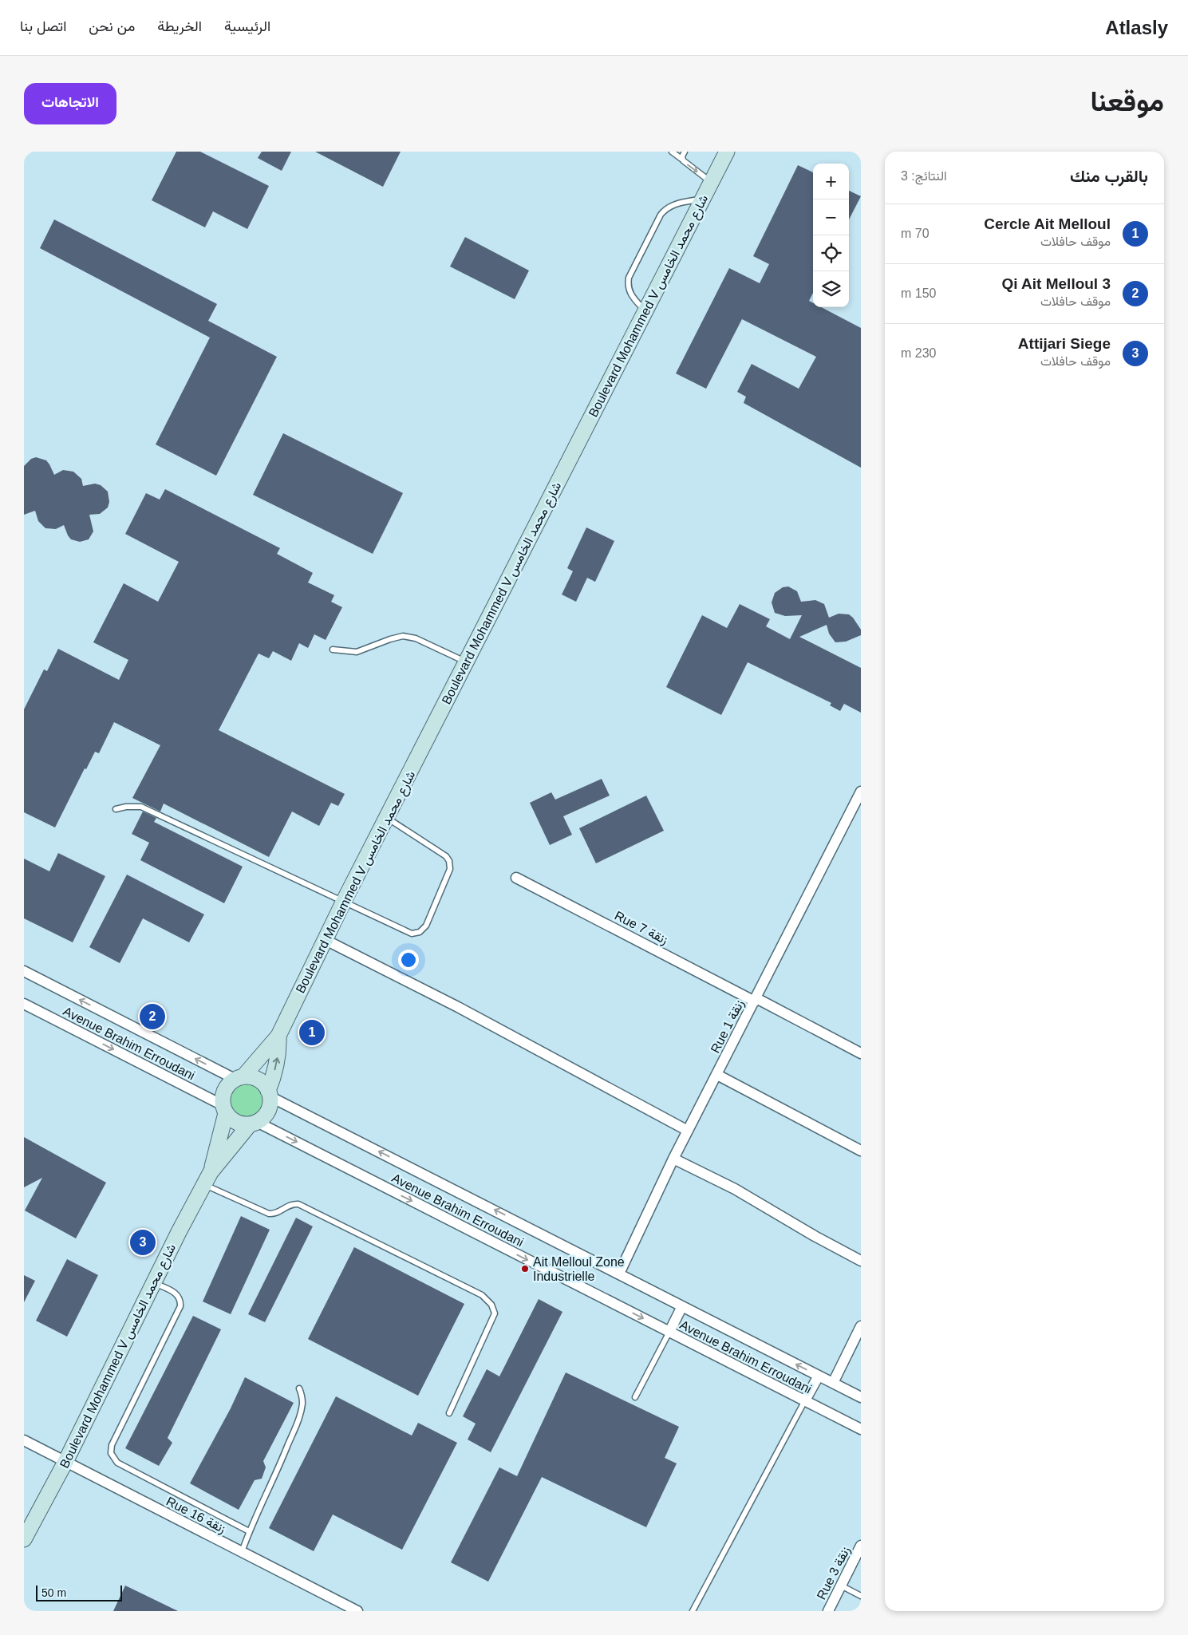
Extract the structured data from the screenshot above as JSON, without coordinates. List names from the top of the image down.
{
  "streets": {
    "main road": ["Boulevard Mohammed V شارع محمد الخامس"],
    "street": [
      "Rue 7 زنقة",
      "Rue 1 زنقة",
      "Avenue Brahim Erroudani",
      "Rue 16 زنقة",
      "Rue 3 زنقة"
    ]
  },
  "crossings": [
    ["Boulevard Mohammed V شارع محمد الخامس", "Avenue Brahim Erroudani"],
    ["Boulevard Mohammed V شارع محمد الخامس", "Rue 16 زنقة"],
    ["Rue 7 زنقة", "Rue 1 زنقة"],
    ["Rue 1 زنقة", "Avenue Brahim Erroudani"]
  ],
  "places": ["Ait Melloul Zone Industrielle"],
  "scale_bar": "50 m",
  "page": {
    "header": "Atlasly",
    "nav": [
      "الرئيسية",
      "الخريطة",
      "من نحن",
      "اتصل بنا"
    ],
    "title": "موقعنا",
    "buttons": "الاتجاهات",
    "heading": ["بالقرب منك", "النتائج: 3"],
    "map_buttons": ["+", "−"],
    "list": [
      {
        "mark": "1",
        "name": "Cercle Ait Melloul",
        "note": "موقف حافلات",
        "value": "70 m"
      },
      {
        "mark": "2",
        "name": "Qi Ait Melloul 3",
        "note": "موقف حافلات",
        "value": "150 m"
      },
      {
        "mark": "3",
        "name": "Attijari Siege",
        "note": "موقف حافلات",
        "value": "230 m"
      }
    ],
    "pins": ["2", "1", "3"],
    "scale": "50 m"
  }
}
